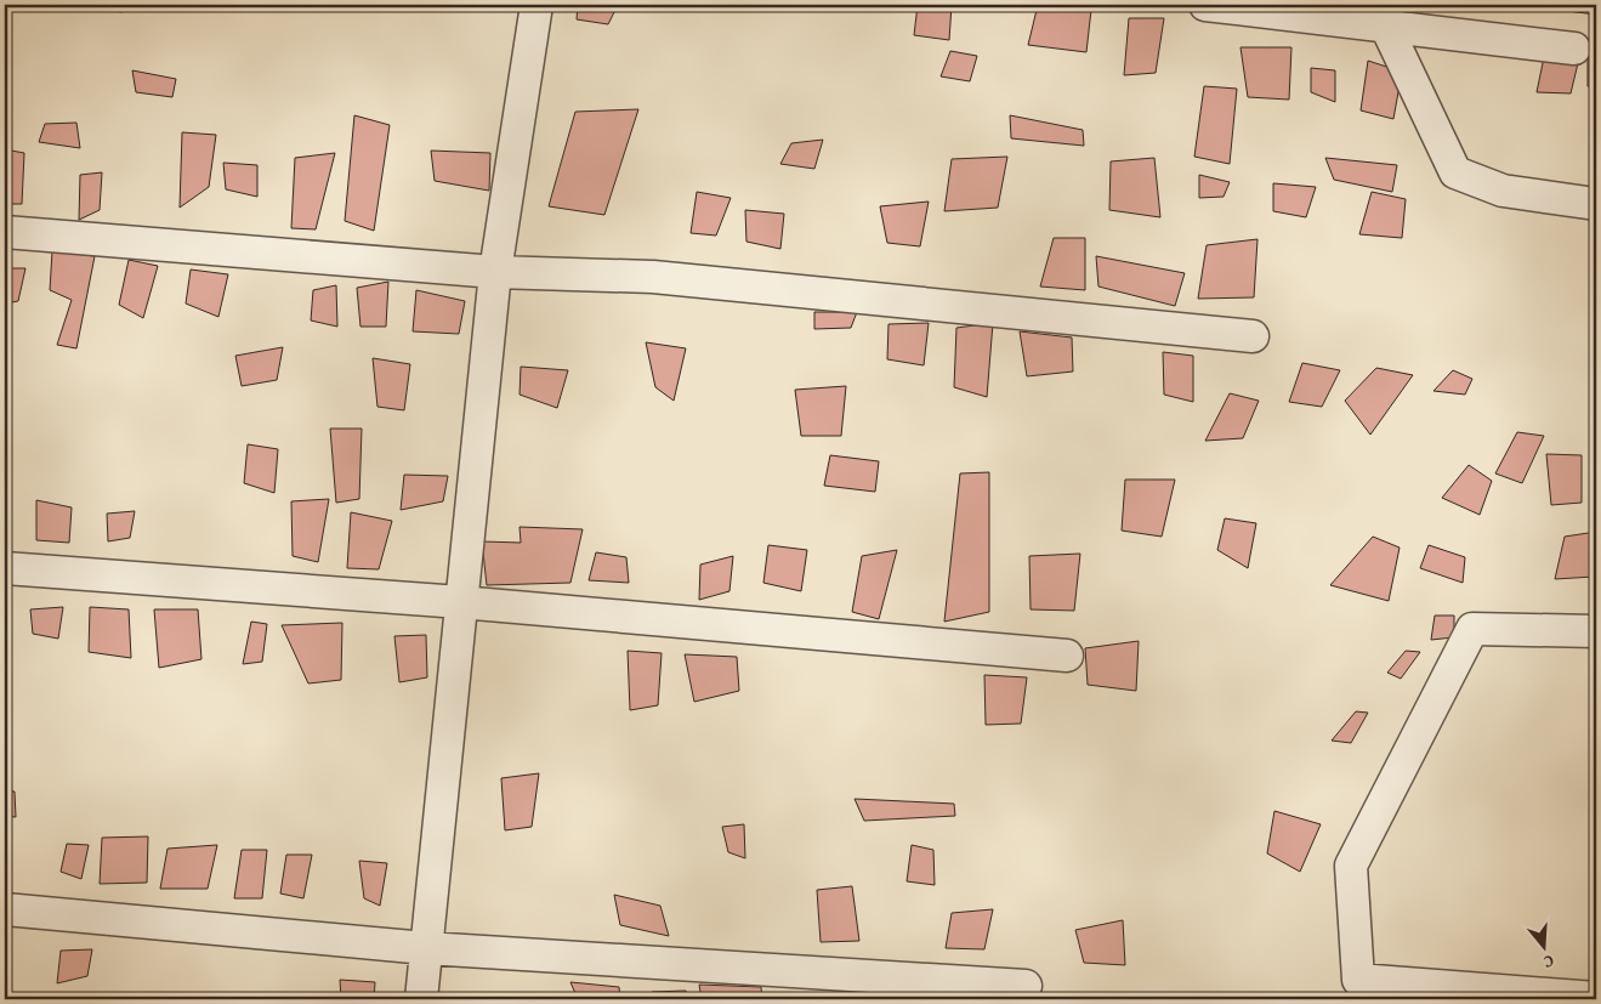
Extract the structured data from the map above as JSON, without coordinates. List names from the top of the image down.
{
  "north": "bottom"
}
